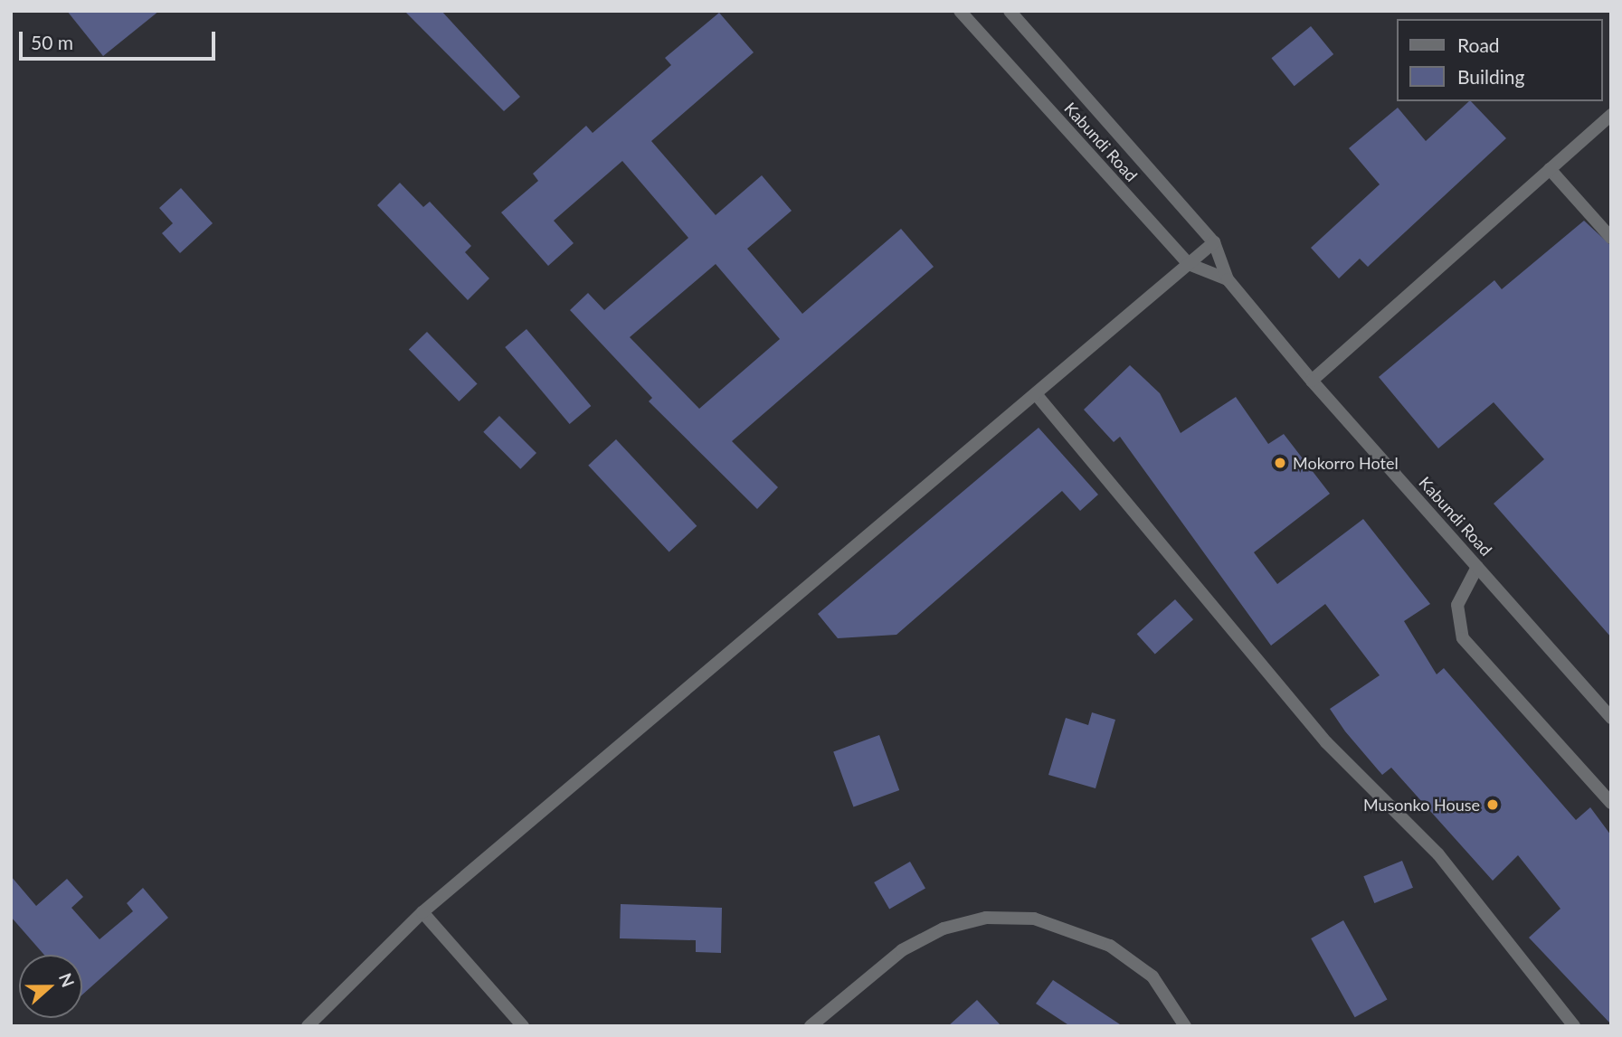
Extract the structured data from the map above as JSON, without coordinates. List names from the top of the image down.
{
  "streets": {
    "street": ["Kabundi Road"]
  },
  "places": ["Mokorro Hotel", "Musonko House"],
  "legend": ["Road", "Building"],
  "scale_bar": "50 m",
  "north": "right"
}
